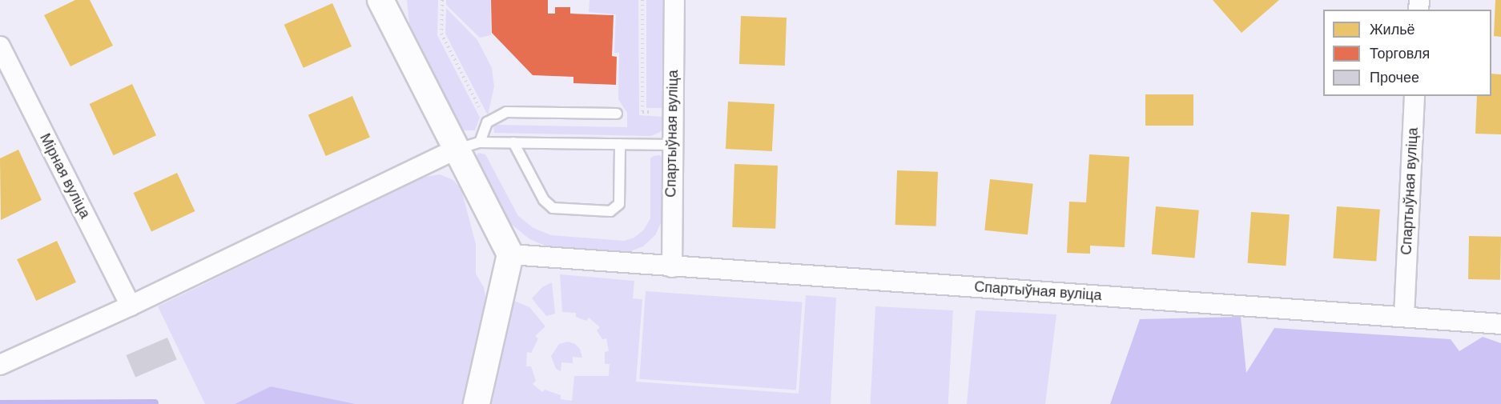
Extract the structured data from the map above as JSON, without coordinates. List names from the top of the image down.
{
  "streets": {
    "street": ["Спартыўная вуліца", "Мірная вуліца"]
  },
  "legend": ["Жильё", "Торговля", "Прочее"]
}
